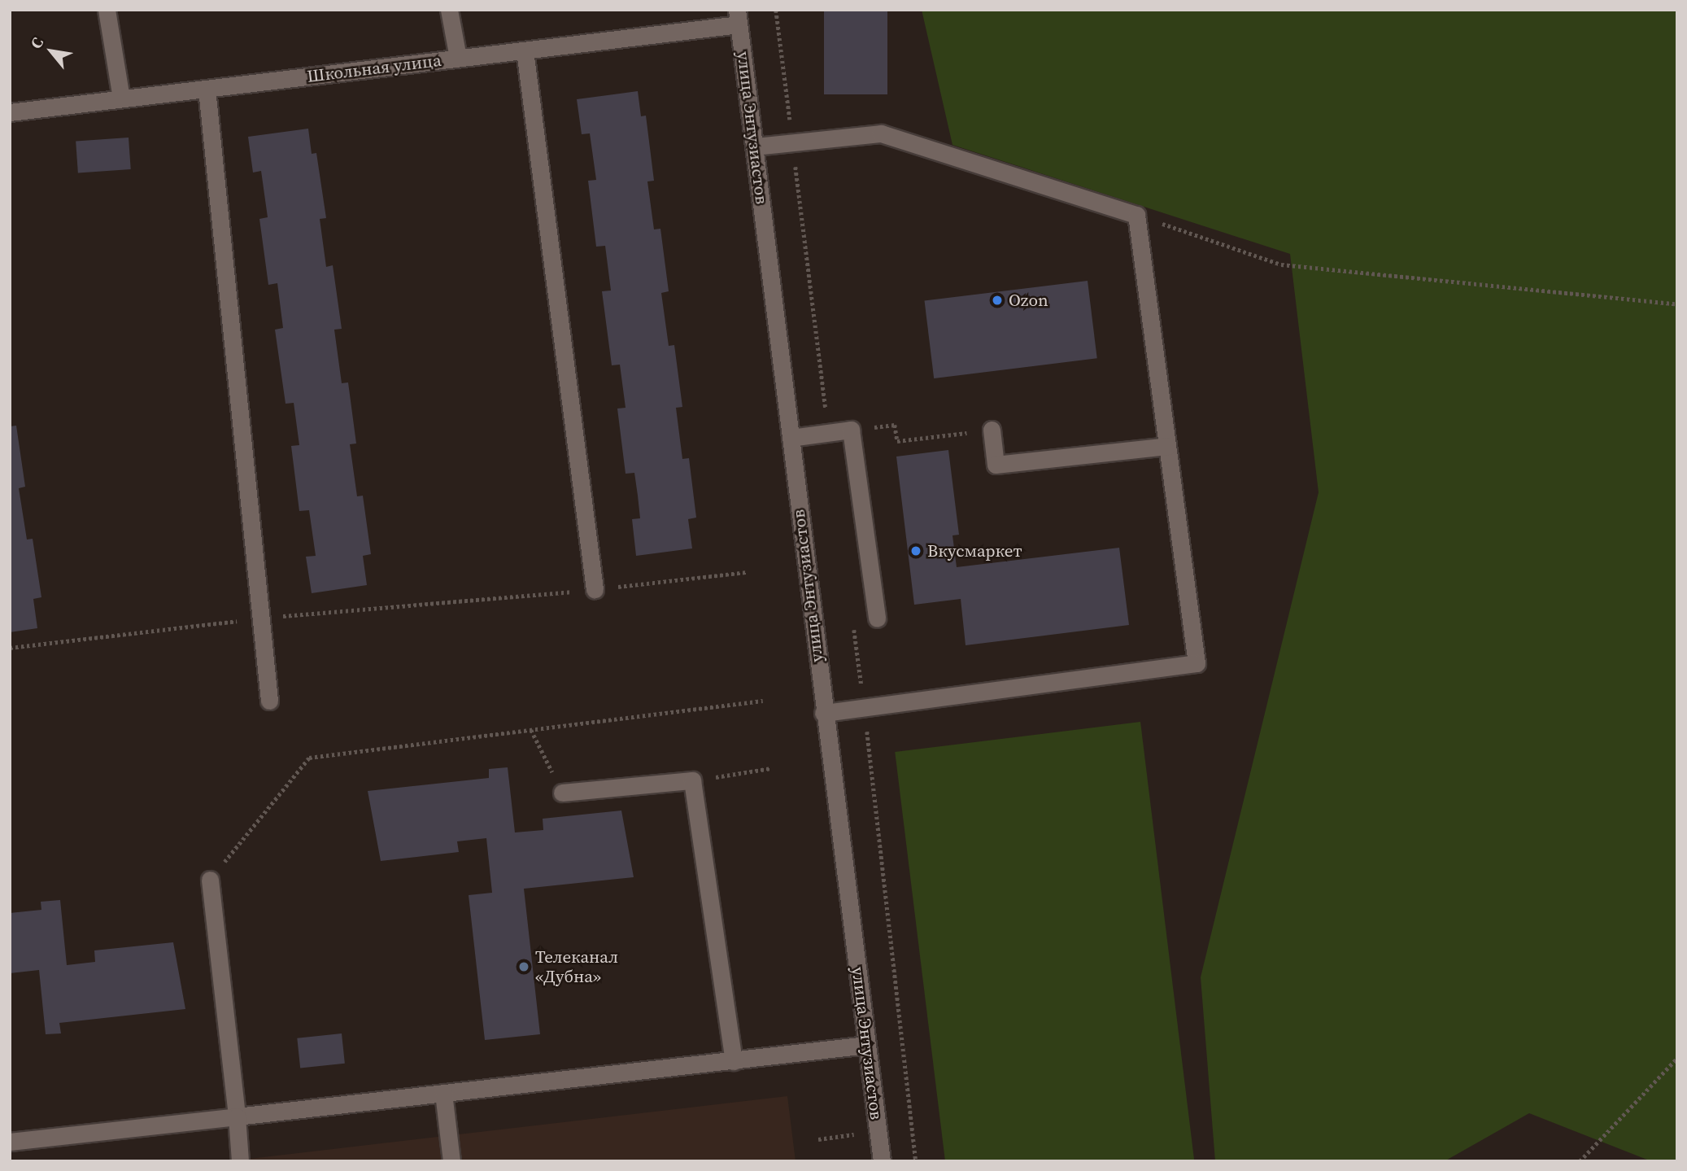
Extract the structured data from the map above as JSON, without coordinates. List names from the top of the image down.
{
  "streets": {
    "street": ["Школьная улица", "улица Энтузиастов"]
  },
  "crossings": [
    ["Школьная улица", "улица Энтузиастов"]
  ],
  "places": ["Ozon", "Вкусмаркет", "Телеканал «Дубна»"],
  "north": "top left"
}
